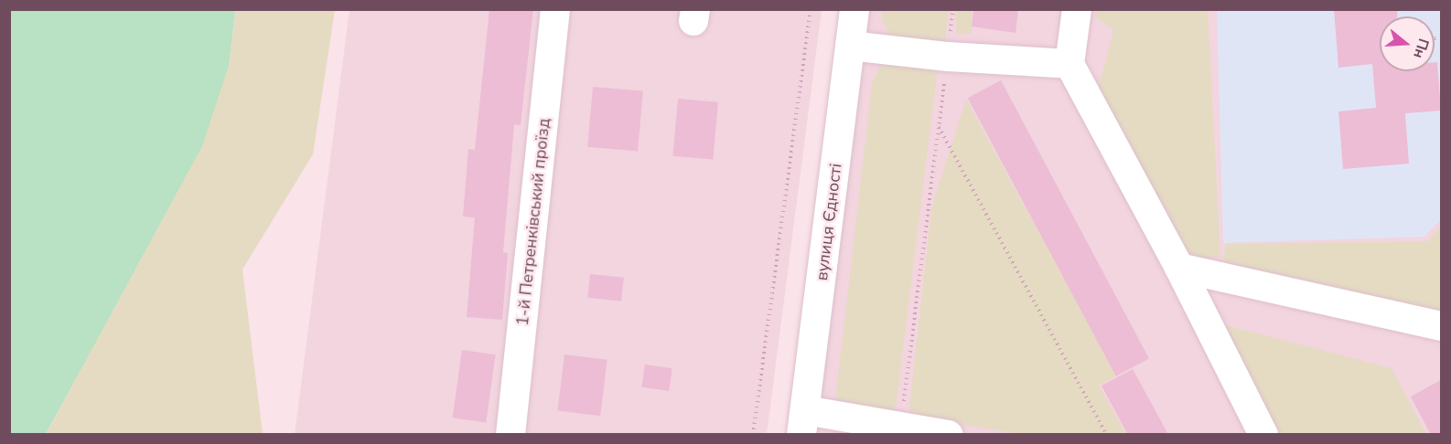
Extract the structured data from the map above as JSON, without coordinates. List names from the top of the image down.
{
  "streets": {
    "street": ["1-й Петренківський проїзд", "вулиця Єдності"]
  },
  "north": "right"
}
